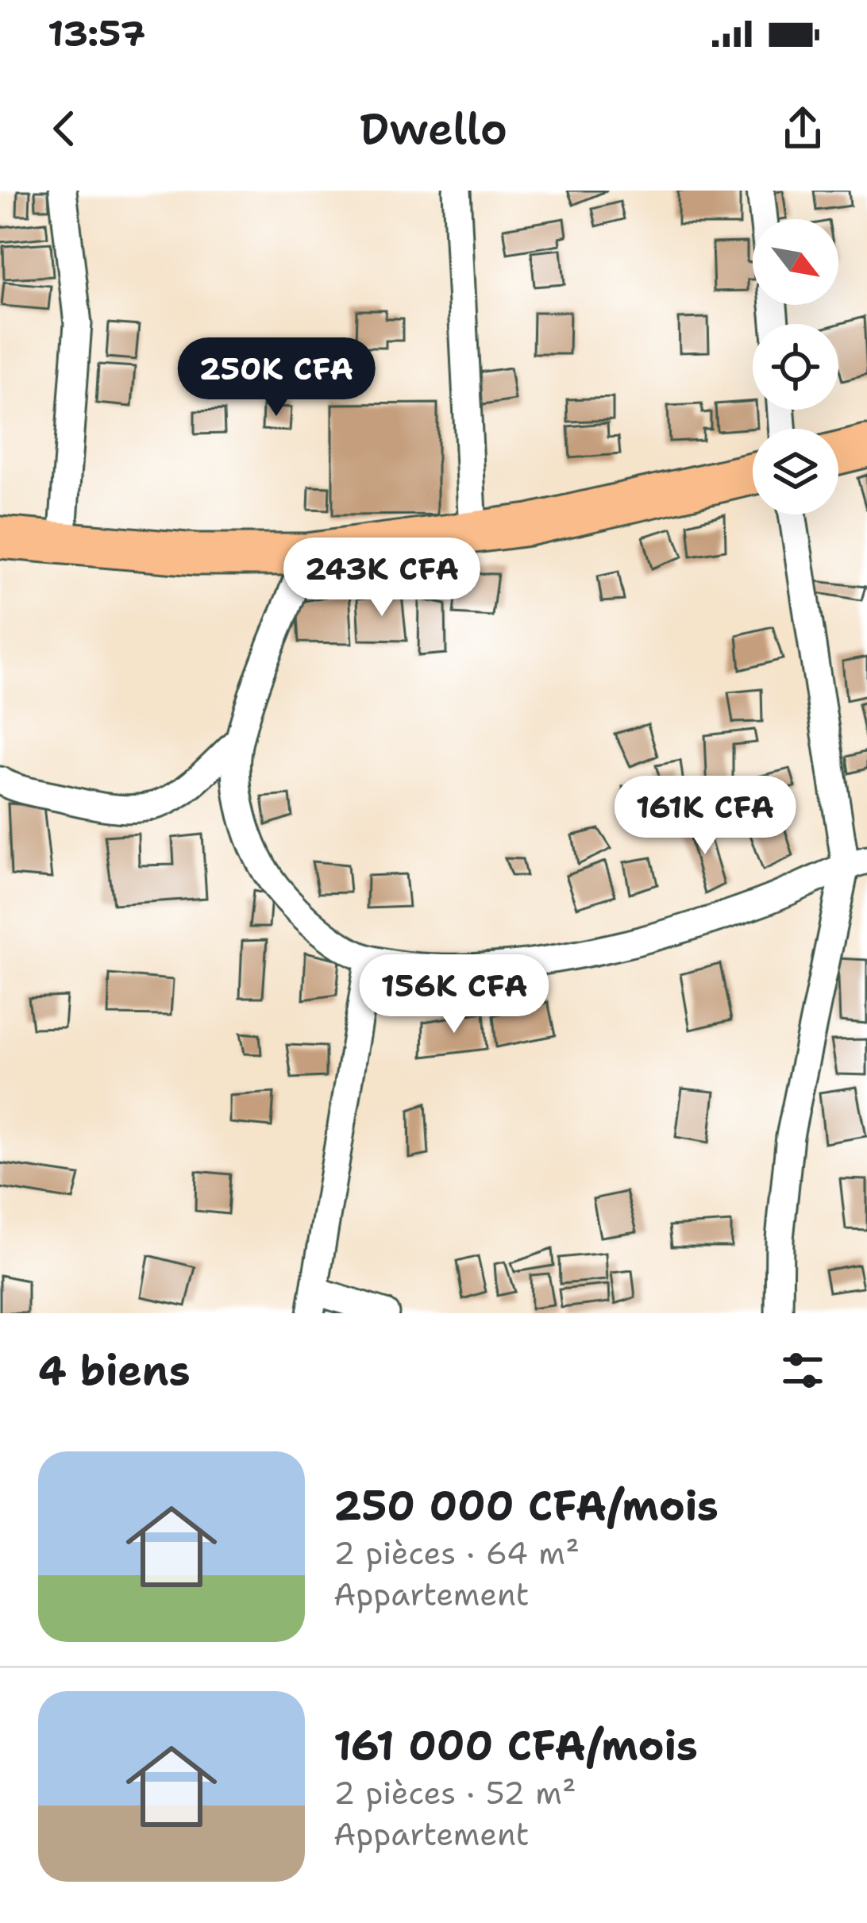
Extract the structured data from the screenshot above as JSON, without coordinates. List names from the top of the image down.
{
  "north": "bottom right",
  "page": {
    "status": "13:57",
    "header": "Dwello",
    "price": [
      "250K CFA",
      "243K CFA",
      "161K CFA",
      "156K CFA"
    ],
    "heading": "4 biens",
    "list": [
      {
        "name": "250 000 CFA/mois",
        "note": "2 pièces · 64 m² · Appartement"
      },
      {
        "name": "161 000 CFA/mois",
        "note": "2 pièces · 52 m² · Appartement"
      }
    ]
  }
}
